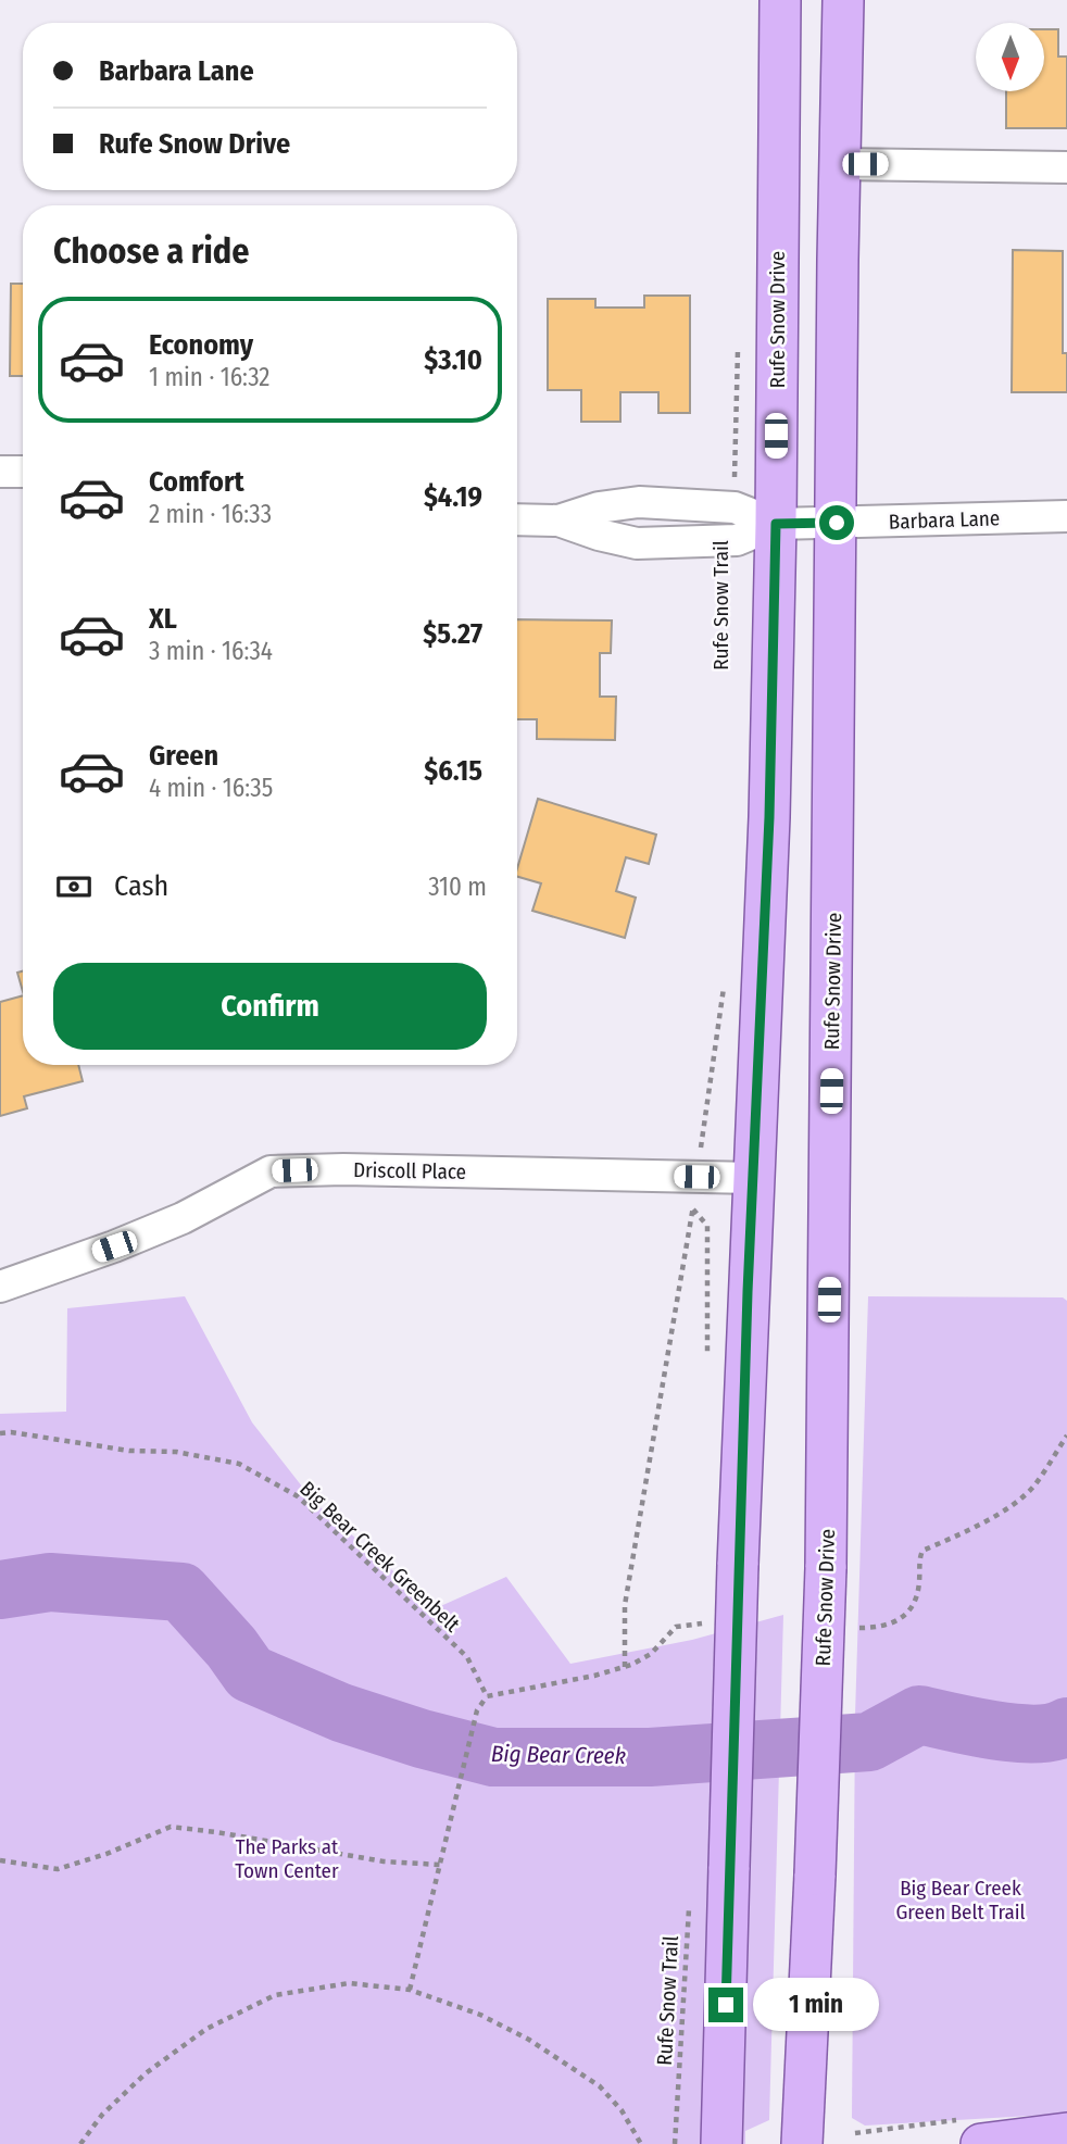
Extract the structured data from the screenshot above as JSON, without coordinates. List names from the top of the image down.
{
  "streets": {
    "main road": ["Rufe Snow Drive"],
    "street": ["Barbara Lane", "Driscoll Place"],
    "path": ["Rufe Snow Trail", "Big Bear Creek Greenbelt"]
  },
  "crossings": [
    ["Rufe Snow Drive", "Barbara Lane"],
    ["Rufe Snow Drive", "Driscoll Place"]
  ],
  "water": ["Big Bear Creek"],
  "parks": ["The Parks at Town Center", "Big Bear Creek Green Belt Trail"],
  "north": "bottom",
  "page": {
    "banner": ["Barbara Lane", "Rufe Snow Drive"],
    "heading": "Choose a ride",
    "list": [
      {
        "name": "Economy",
        "note": "1 min · 16:32",
        "value": "$3.10"
      },
      {
        "name": "Comfort",
        "note": "2 min · 16:33",
        "value": "$4.19"
      },
      {
        "name": "XL",
        "note": "3 min · 16:34",
        "value": "$5.27"
      },
      {
        "name": "Green",
        "note": "4 min · 16:35",
        "value": "$6.15"
      }
    ],
    "pay": ["Cash", "310 m"],
    "buttons": "Confirm",
    "bubble": "1 min"
  }
}
